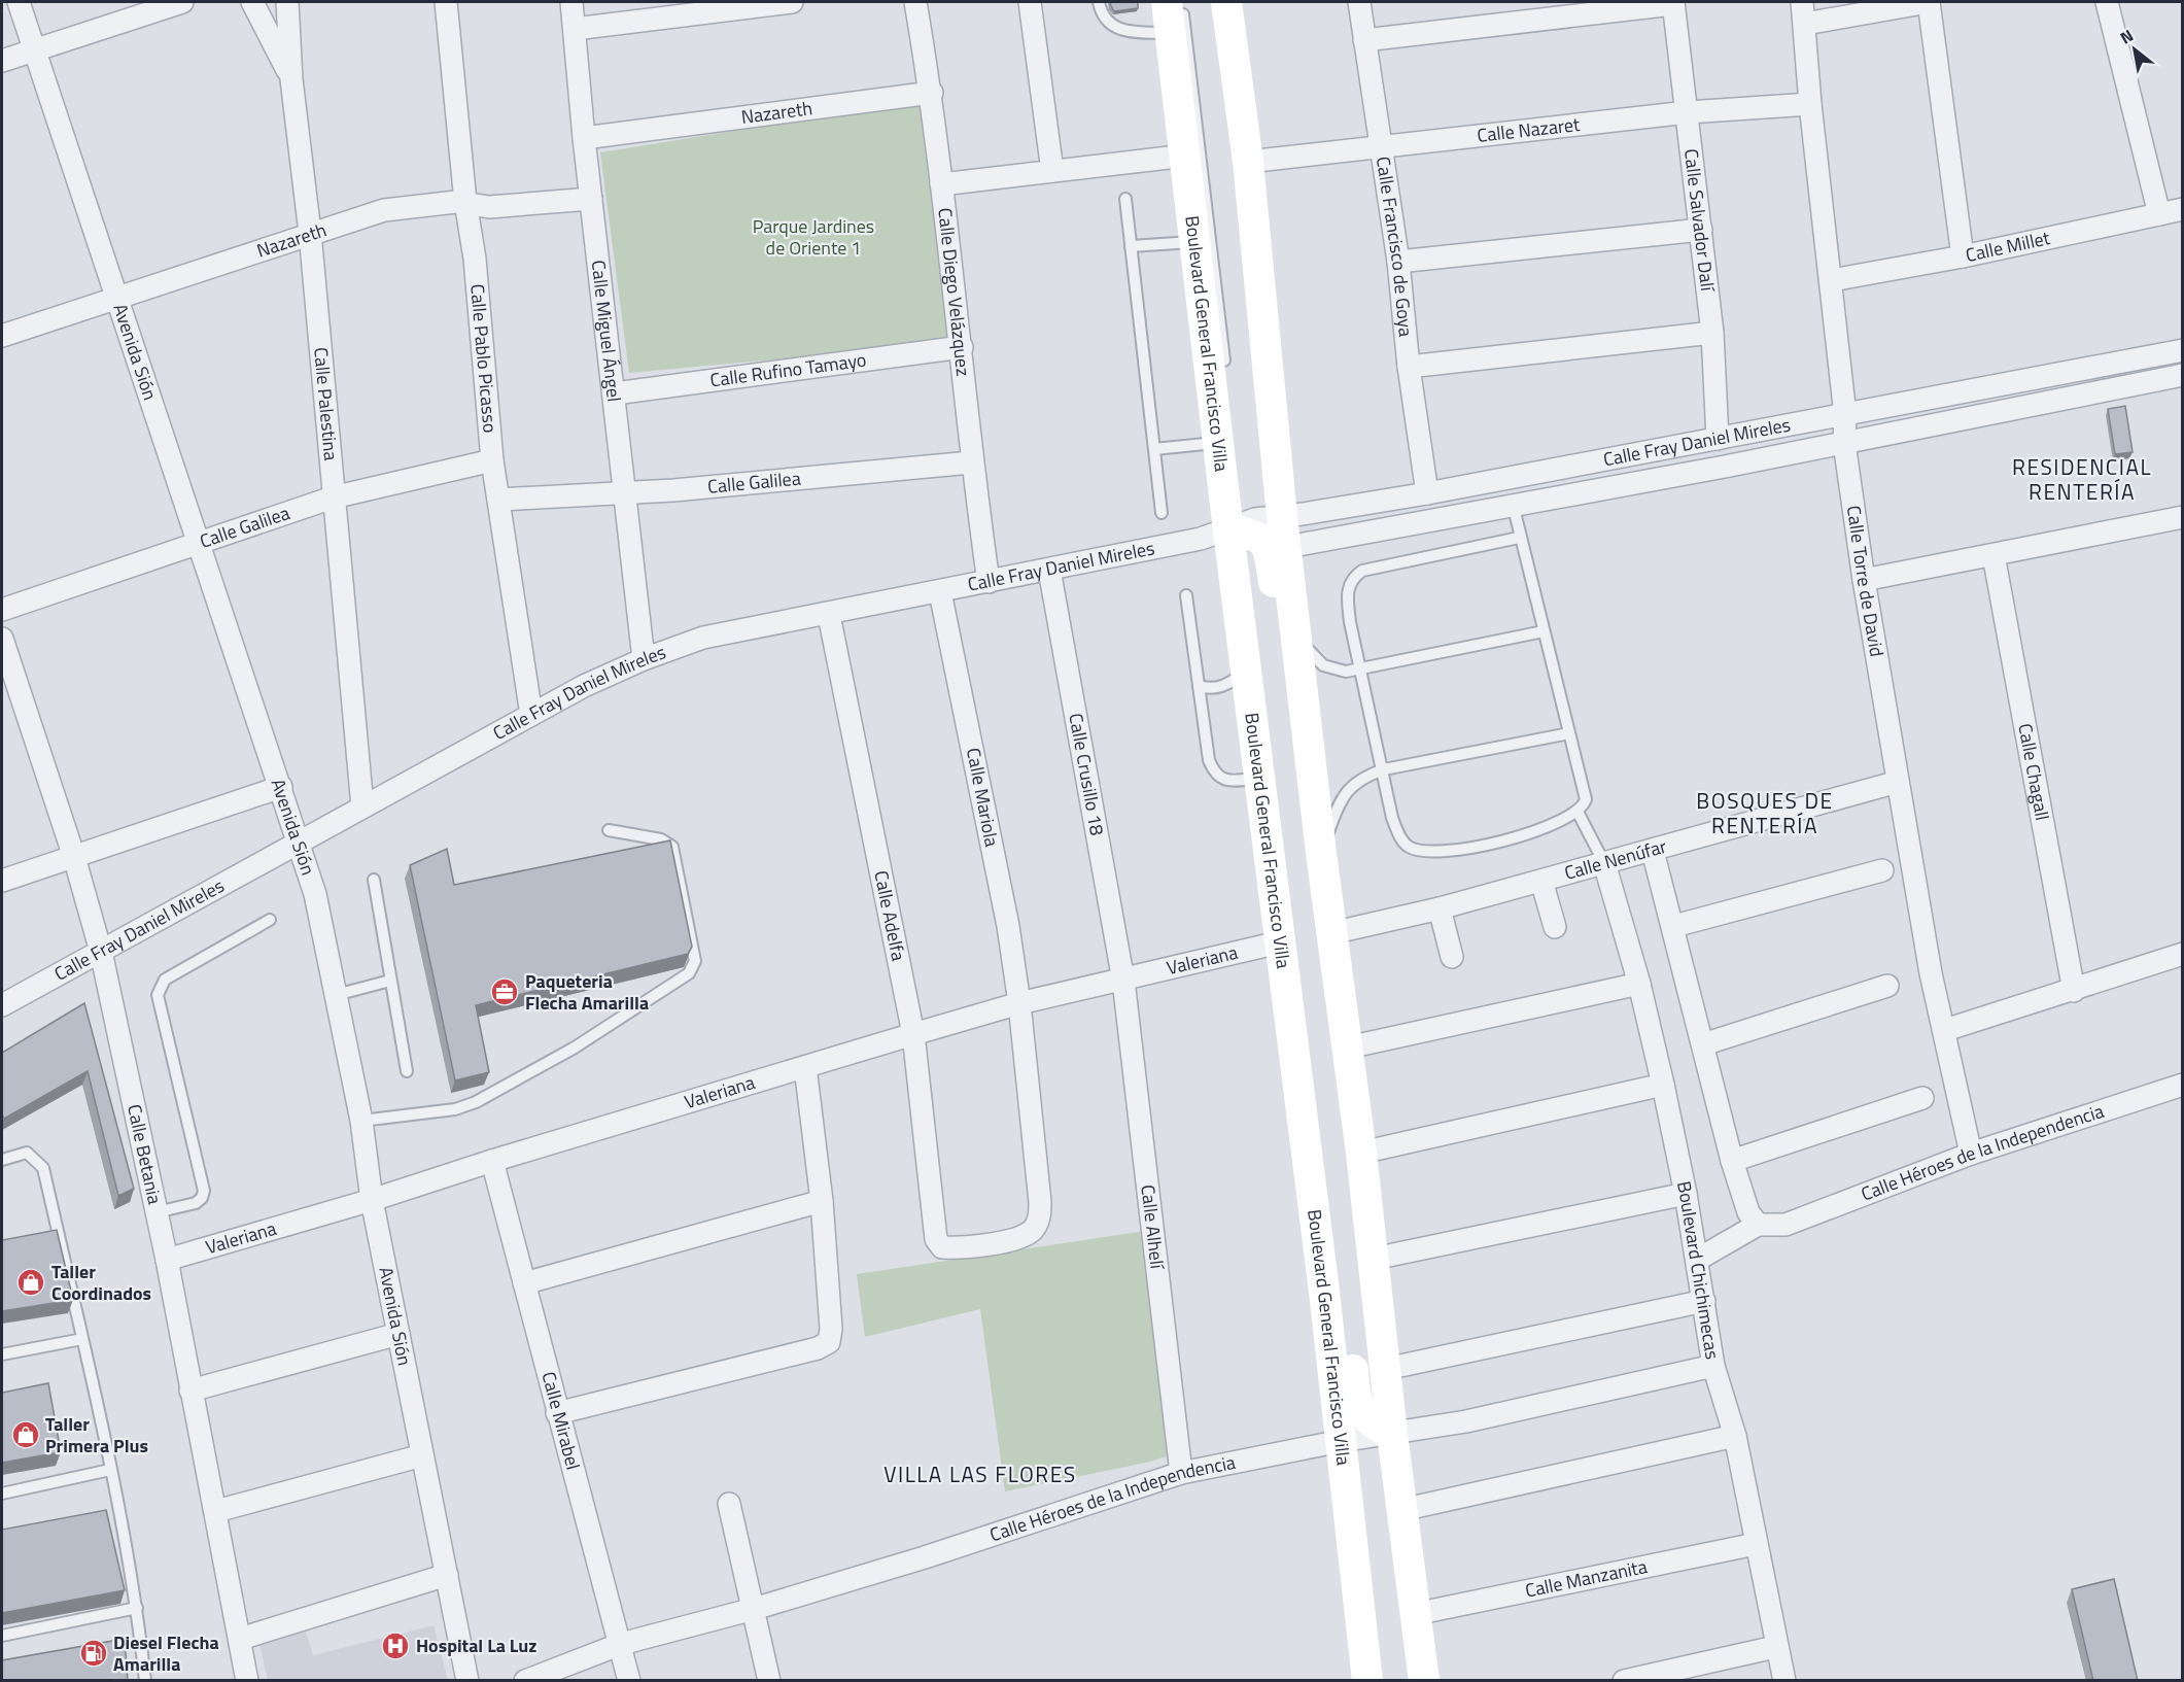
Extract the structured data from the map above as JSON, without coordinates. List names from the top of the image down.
{
  "streets": {
    "main road": ["Boulevard General Francisco Villa"],
    "street": [
      "Nazareth",
      "Calle Nazaret",
      "Calle Salvador Dalí",
      "Calle Millet",
      "Calle Francisco de Goya",
      "Calle Diego Velázquez",
      "Calle Miguel Ángel",
      "Avenida Sión",
      "Calle Pablo Picasso",
      "Calle Rufino Tamayo",
      "Calle Palestina",
      "Calle Fray Daniel Mireles",
      "Calle Galilea",
      "Calle Torre de David",
      "Calle Chagall",
      "Calle Crusillo 18",
      "Calle Mariola",
      "Calle Nenúfar",
      "Calle Adelfa",
      "Valeriana",
      "Calle Héroes de la Independencia",
      "Calle Betania",
      "Calle Alhelí",
      "Boulevard Chichimecas",
      "Calle Mirabel",
      "Calle Manzanita"
    ]
  },
  "crossings": [
    ["Nazareth", "Calle Diego Velázquez"],
    ["Nazareth", "Calle Miguel Ángel"],
    ["Nazareth", "Avenida Sión"],
    ["Nazareth", "Calle Pablo Picasso"],
    ["Nazareth", "Calle Palestina"],
    ["Calle Nazaret", "Calle Salvador Dalí"],
    ["Calle Nazaret", "Calle Francisco de Goya"],
    ["Calle Nazaret", "Boulevard General Francisco Villa"],
    ["Calle Nazaret", "Calle Torre de David"],
    ["Calle Salvador Dalí", "Calle Fray Daniel Mireles"],
    ["Calle Millet", "Calle Torre de David"],
    ["Calle Francisco de Goya", "Calle Fray Daniel Mireles"],
    ["Calle Diego Velázquez", "Calle Rufino Tamayo"],
    ["Calle Diego Velázquez", "Calle Fray Daniel Mireles"],
    ["Calle Diego Velázquez", "Calle Galilea"],
    ["Calle Miguel Ángel", "Calle Rufino Tamayo"],
    ["Calle Miguel Ángel", "Calle Fray Daniel Mireles"],
    ["Calle Miguel Ángel", "Calle Galilea"],
    ["Boulevard General Francisco Villa", "Calle Fray Daniel Mireles"],
    ["Boulevard General Francisco Villa", "Calle Nenúfar"],
    ["Boulevard General Francisco Villa", "Valeriana"],
    ["Boulevard General Francisco Villa", "Calle Héroes de la Independencia"],
    ["Boulevard General Francisco Villa", "Calle Manzanita"],
    ["Avenida Sión", "Calle Fray Daniel Mireles"],
    ["Avenida Sión", "Calle Galilea"],
    ["Avenida Sión", "Valeriana"],
    ["Calle Pablo Picasso", "Calle Fray Daniel Mireles"],
    ["Calle Pablo Picasso", "Calle Galilea"],
    ["Calle Palestina", "Calle Fray Daniel Mireles"],
    ["Calle Palestina", "Calle Galilea"],
    ["Calle Fray Daniel Mireles", "Calle Torre de David"],
    ["Calle Fray Daniel Mireles", "Calle Crusillo 18"],
    ["Calle Fray Daniel Mireles", "Calle Mariola"],
    ["Calle Fray Daniel Mireles", "Calle Adelfa"],
    ["Calle Fray Daniel Mireles", "Calle Betania"],
    ["Calle Torre de David", "Calle Nenúfar"],
    ["Calle Torre de David", "Calle Héroes de la Independencia"],
    ["Calle Crusillo 18", "Valeriana"],
    ["Calle Crusillo 18", "Calle Alhelí"],
    ["Calle Mariola", "Calle Adelfa"],
    ["Calle Mariola", "Valeriana"],
    ["Calle Nenúfar", "Boulevard Chichimecas"],
    ["Calle Adelfa", "Valeriana"],
    ["Valeriana", "Calle Betania"],
    ["Valeriana", "Calle Alhelí"],
    ["Valeriana", "Calle Mirabel"],
    ["Calle Héroes de la Independencia", "Calle Alhelí"],
    ["Calle Héroes de la Independencia", "Boulevard Chichimecas"],
    ["Calle Héroes de la Independencia", "Calle Mirabel"],
    ["Boulevard Chichimecas", "Calle Manzanita"]
  ],
  "districts": ["RESIDENCIAL RENTERÍA", "BOSQUES DE RENTERÍA", "VILLA LAS FLORES"],
  "parks": ["Parque Jardines de Oriente 1"],
  "places": {
    "office": ["Paqueteria Flecha Amarilla"],
    "shop": ["Taller Coordinados", "Taller Primera Plus"],
    "hospital": ["Hospital La Luz"],
    "fuel station": ["Diesel Flecha Amarilla"]
  },
  "north": "top left"
}
